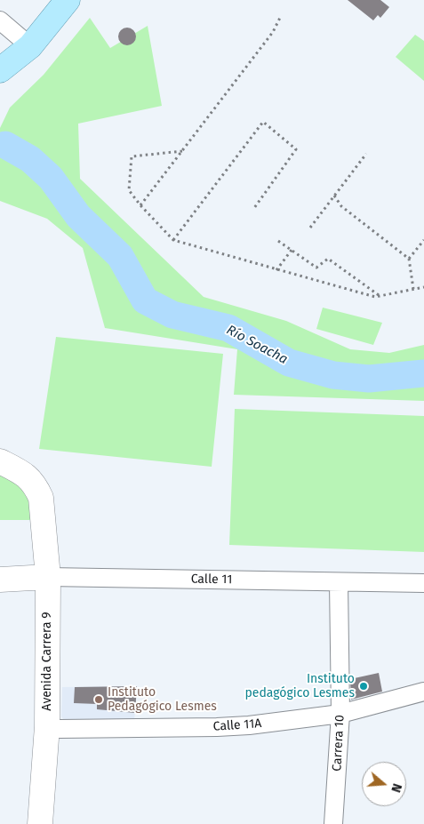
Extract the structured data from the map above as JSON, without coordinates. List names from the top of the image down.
{
  "streets": {
    "main road": ["Calle 11", "Avenida Carrera 9"],
    "street": ["Calle 11A", "Carrera 10"]
  },
  "crossings": [
    ["Calle 11", "Avenida Carrera 9"],
    ["Calle 11", "Carrera 10"],
    ["Avenida Carrera 9", "Calle 11A"],
    ["Calle 11A", "Carrera 10"]
  ],
  "water": ["Río Soacha"],
  "places": ["Instituto pedagógico Lesmes", "Instituto Pedagógico Lesmes"],
  "north": "right"
}
